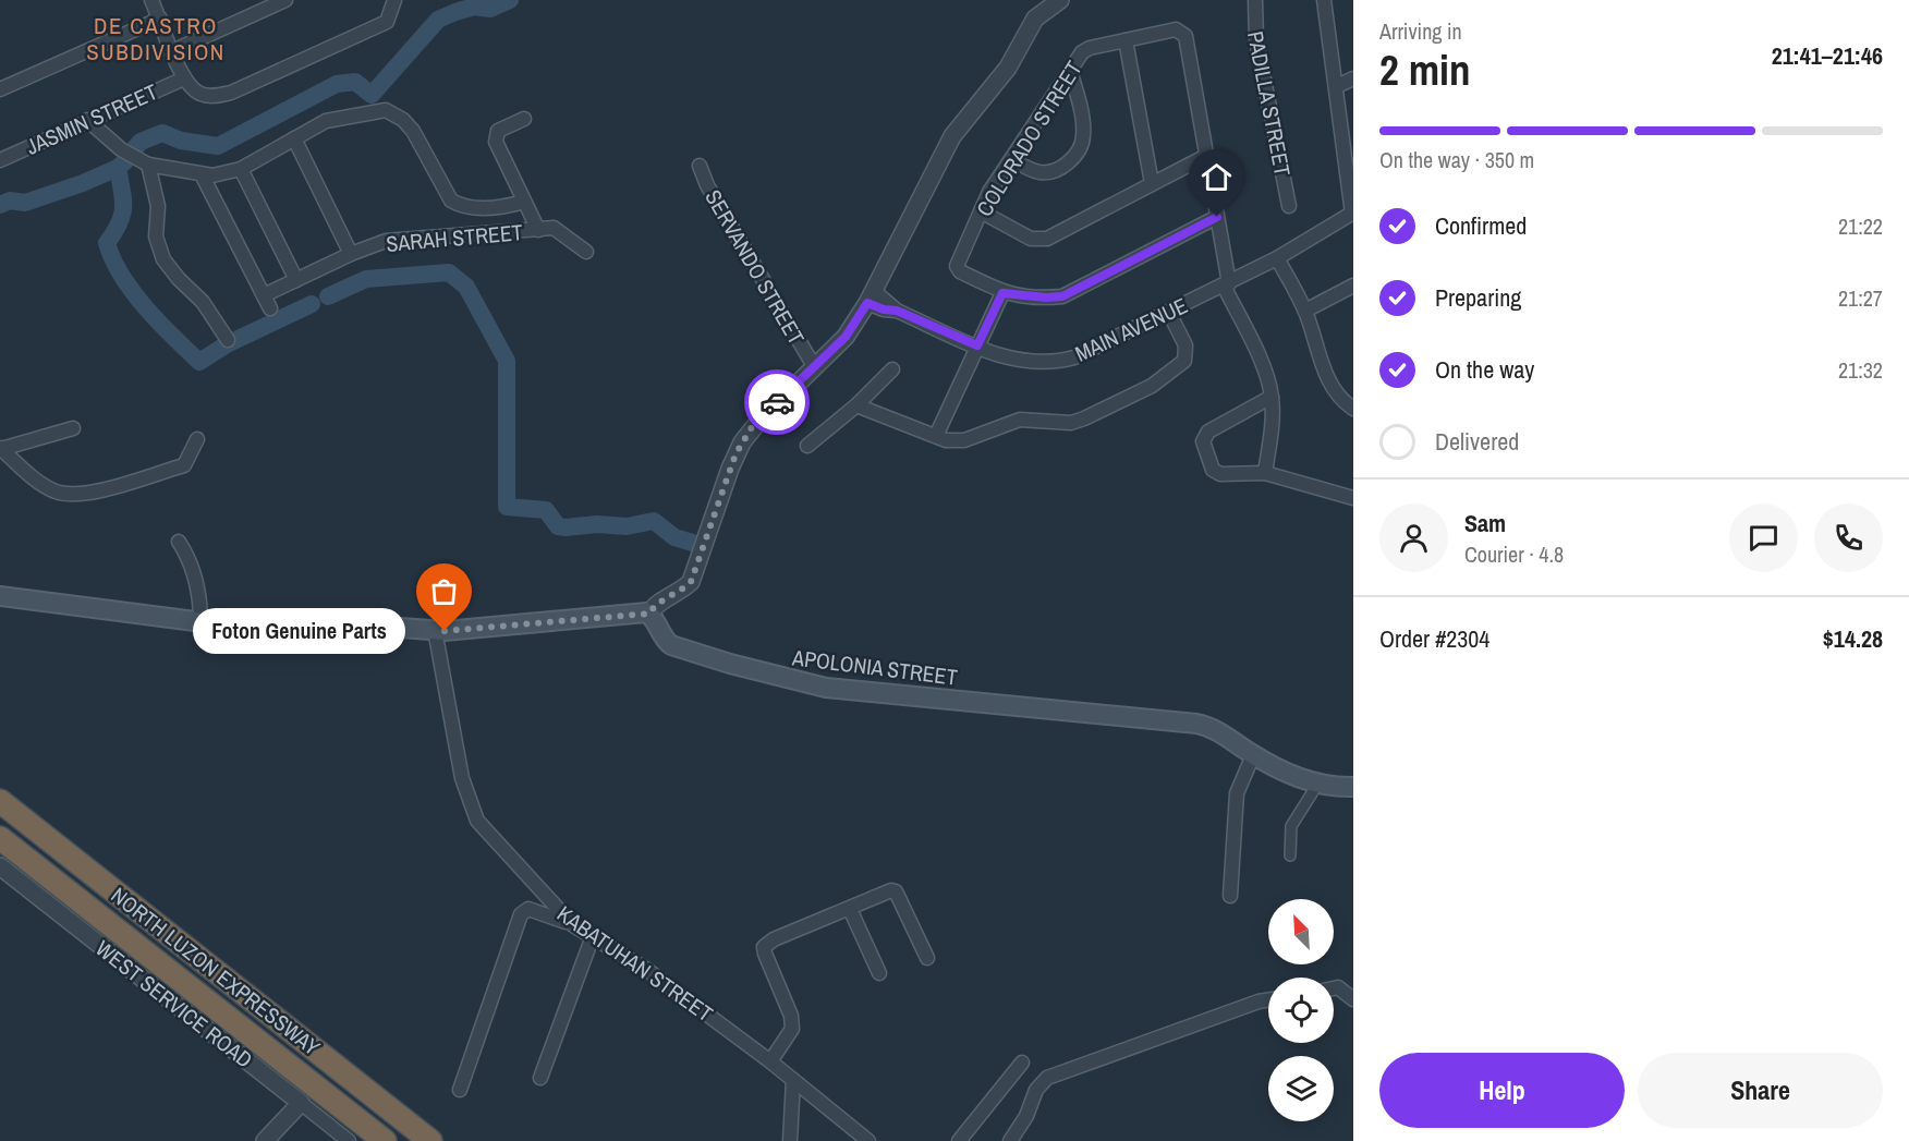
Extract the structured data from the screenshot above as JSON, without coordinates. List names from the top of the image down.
{
  "streets": {
    "highway": ["NORTH LUZON EXPRESSWAY"],
    "main road": ["APOLONIA STREET"],
    "street": [
      "PADILLA STREET",
      "JASMIN STREET",
      "COLORADO STREET",
      "SARAH STREET",
      "SERVANDO STREET",
      "MAIN AVENUE",
      "KABATUHAN STREET",
      "WEST SERVICE ROAD"
    ]
  },
  "crossings": [
    ["COLORADO STREET", "MAIN AVENUE"]
  ],
  "districts": ["DE CASTRO SUBDIVISION"],
  "places": ["Foton Genuine Parts"],
  "north": "top left",
  "page": {
    "heading": ["2 min", "Arriving in", "21:41–21:46"],
    "panel": [
      "Sam",
      "Courier · 4.8",
      "Order #2304",
      "$14.28"
    ],
    "bar": "On the way · 350 m",
    "list": [
      ["Confirmed", "21:22"],
      ["Preparing", "21:27"],
      ["On the way", "21:32"],
      "Delivered"
    ],
    "bubble": "Foton Genuine Parts",
    "buttons": ["Help", "Share"]
  }
}
